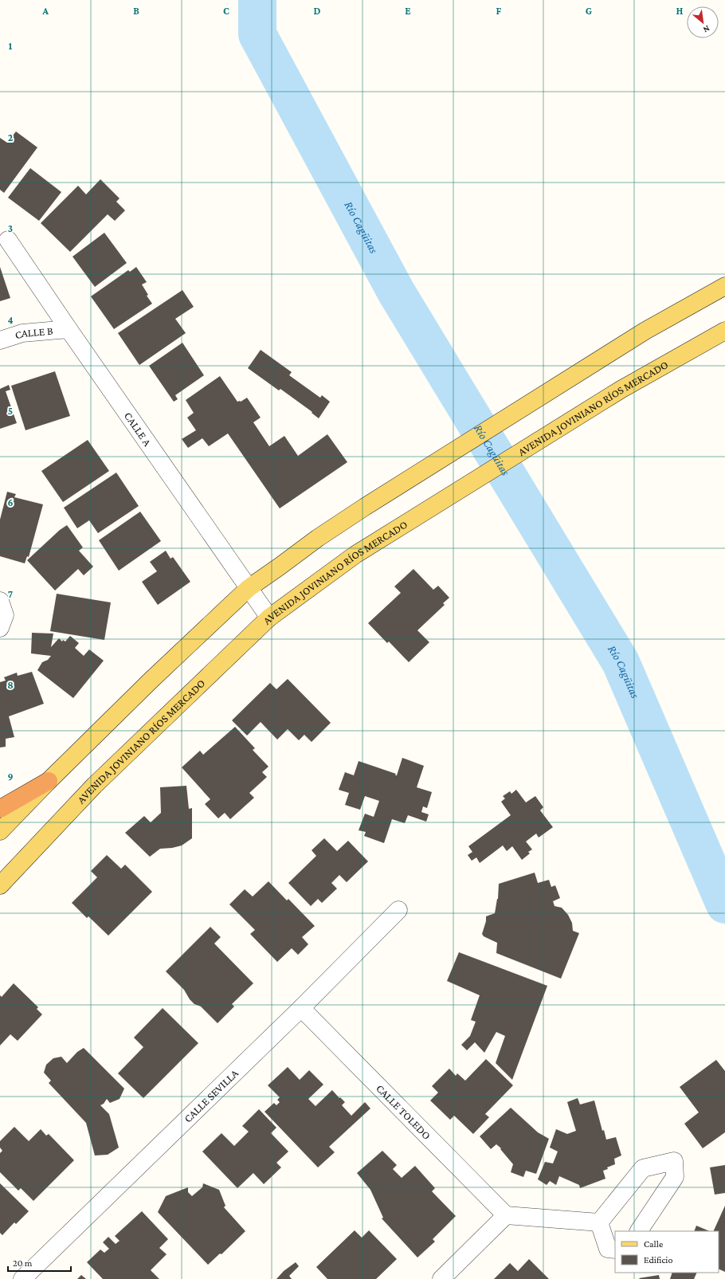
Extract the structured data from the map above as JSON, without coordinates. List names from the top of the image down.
{
  "streets": {
    "main road": ["AVENIDA JOVINIANO RÍOS MERCADO"],
    "street": [
      "CALLE B",
      "CALLE A",
      "CALLE SEVILLA",
      "CALLE TOLEDO"
    ]
  },
  "crossings": [
    ["CALLE B", "CALLE A"],
    ["AVENIDA JOVINIANO RÍOS MERCADO", "CALLE A"],
    ["CALLE SEVILLA", "CALLE TOLEDO"]
  ],
  "water": ["Río Cagüitas"],
  "legend": ["Calle", "Edificio"],
  "scale_bar": "20 m",
  "north": "bottom right",
  "grid": {
    "columns": [
      "A",
      "B",
      "C",
      "D",
      "E",
      "F",
      "G",
      "H"
    ],
    "rows": [
      "1",
      "2",
      "3",
      "4",
      "5",
      "6",
      "7",
      "8",
      "9"
    ]
  }
}
